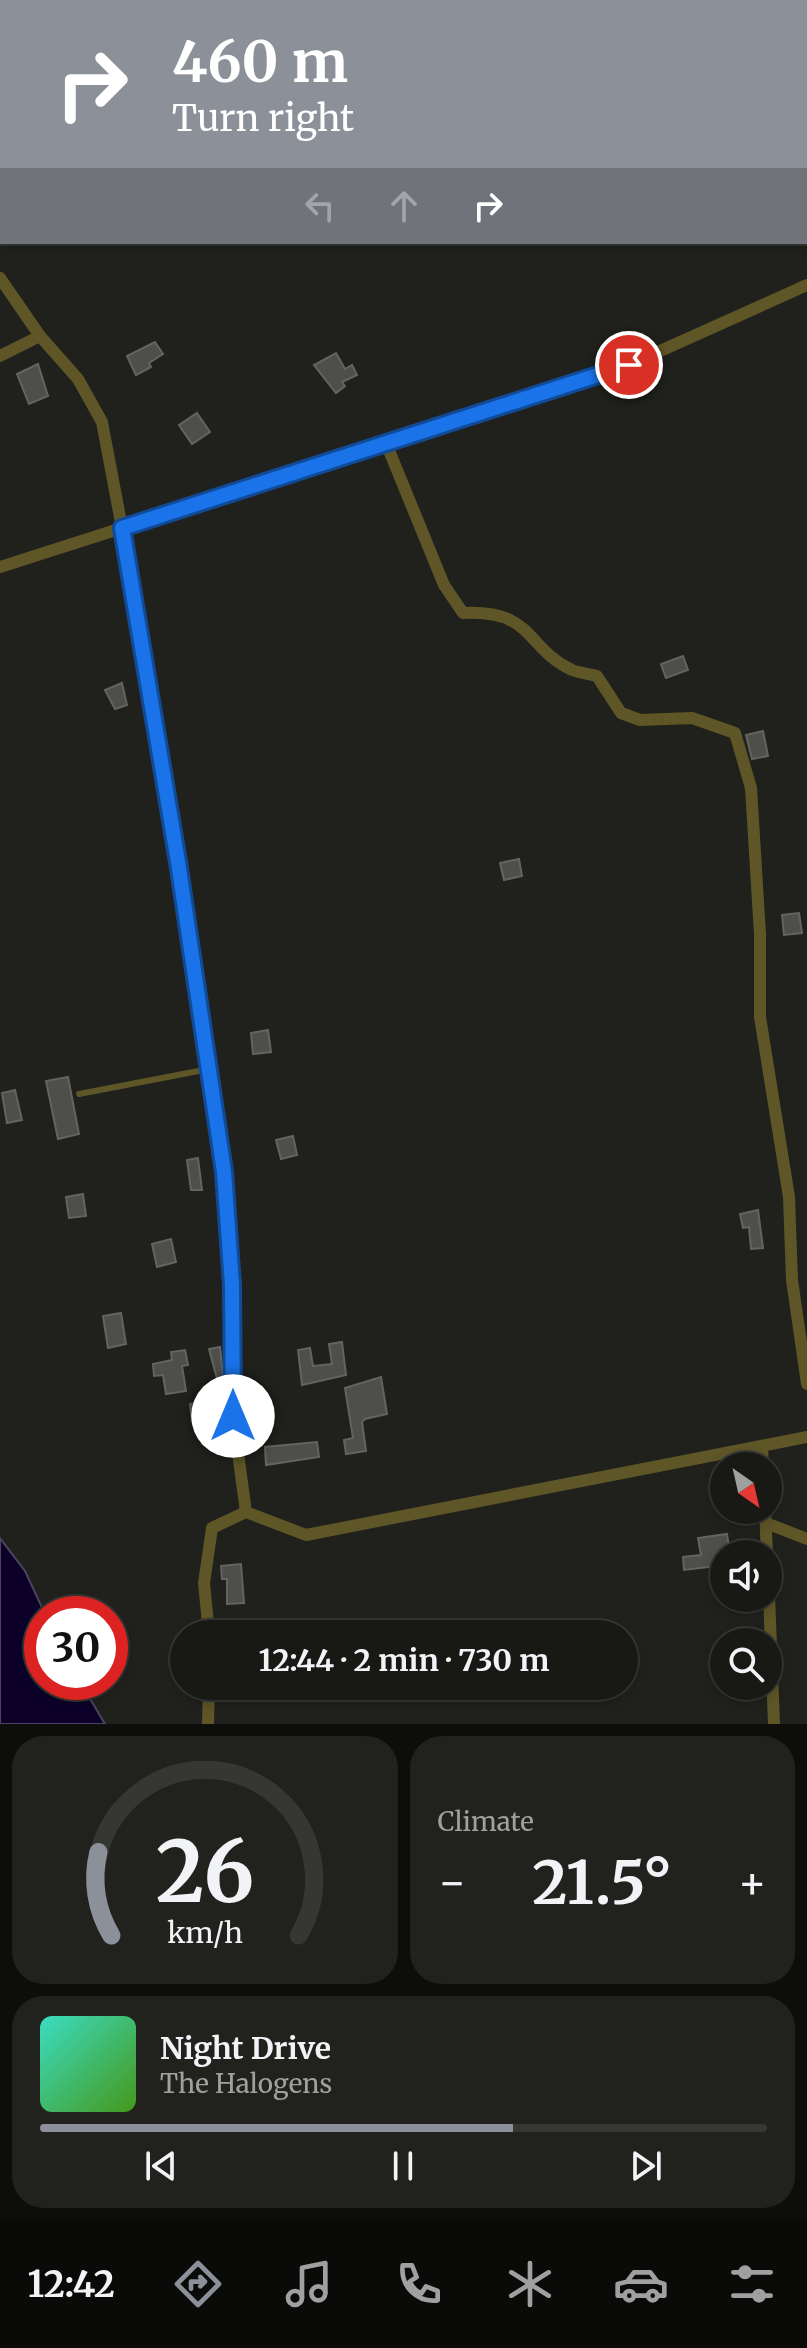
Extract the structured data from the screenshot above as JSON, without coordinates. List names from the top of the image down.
{
  "north": "bottom right",
  "page": {
    "turn": ["460 m", "Turn right"],
    "limit": "30",
    "trip": "12:44 · 2 min · 730 m",
    "tile": "Climate",
    "heat": ["−", "21.5°", "+"],
    "song": ["Night Drive", "The Halogens"],
    "tabs": "12:42",
    "gauge": ["26", "km/h"]
  }
}
